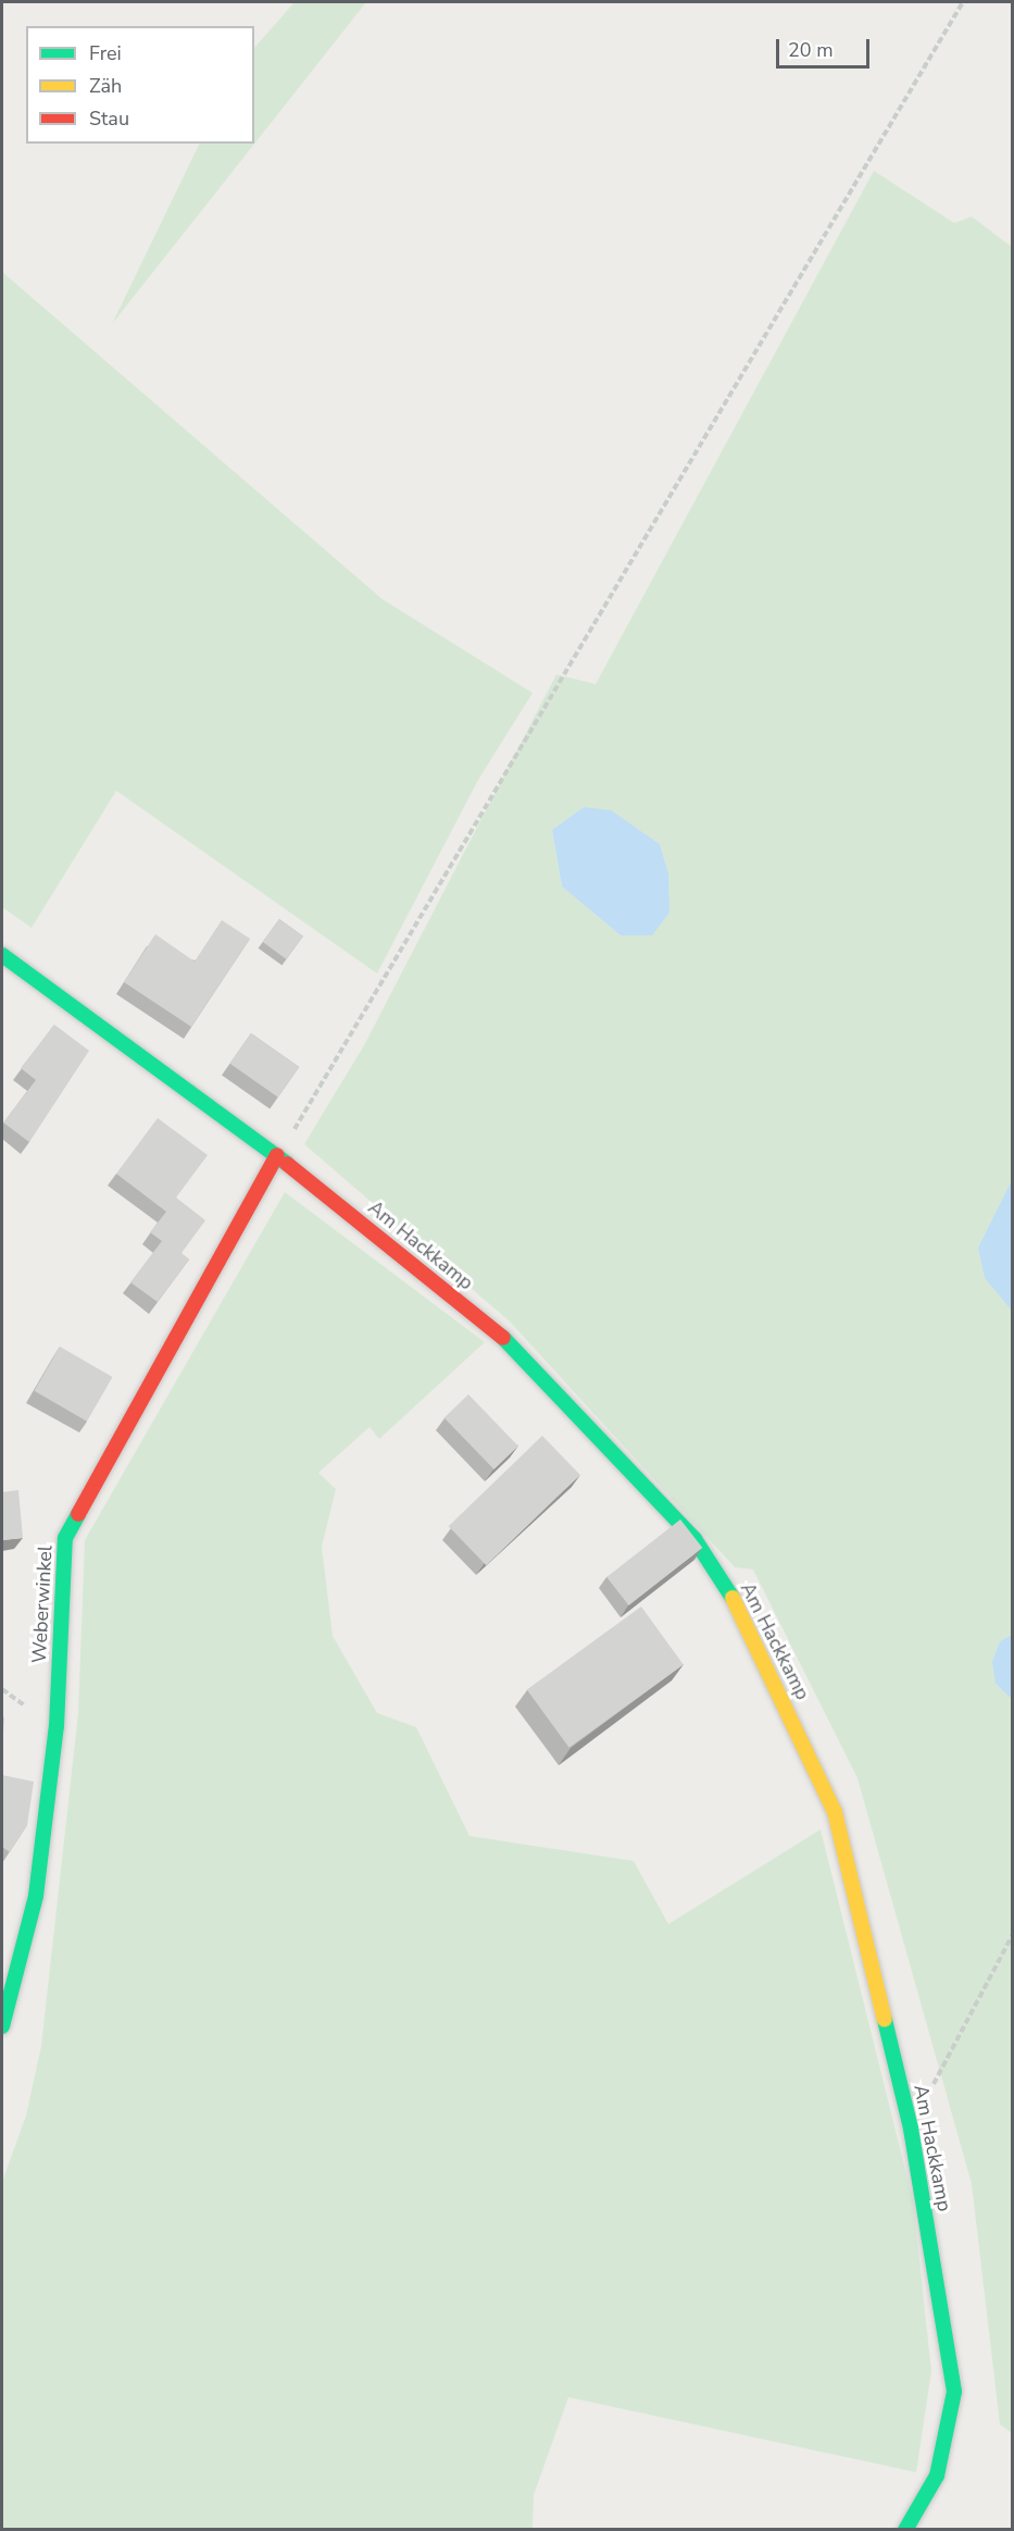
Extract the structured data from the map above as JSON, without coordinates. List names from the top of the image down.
{
  "streets": {
    "street": ["Am Hackkamp", "Weberwinkel"]
  },
  "crossings": [
    ["Am Hackkamp", "Weberwinkel"]
  ],
  "legend": ["Frei", "Zäh", "Stau"],
  "scale_bar": "20 m"
}
